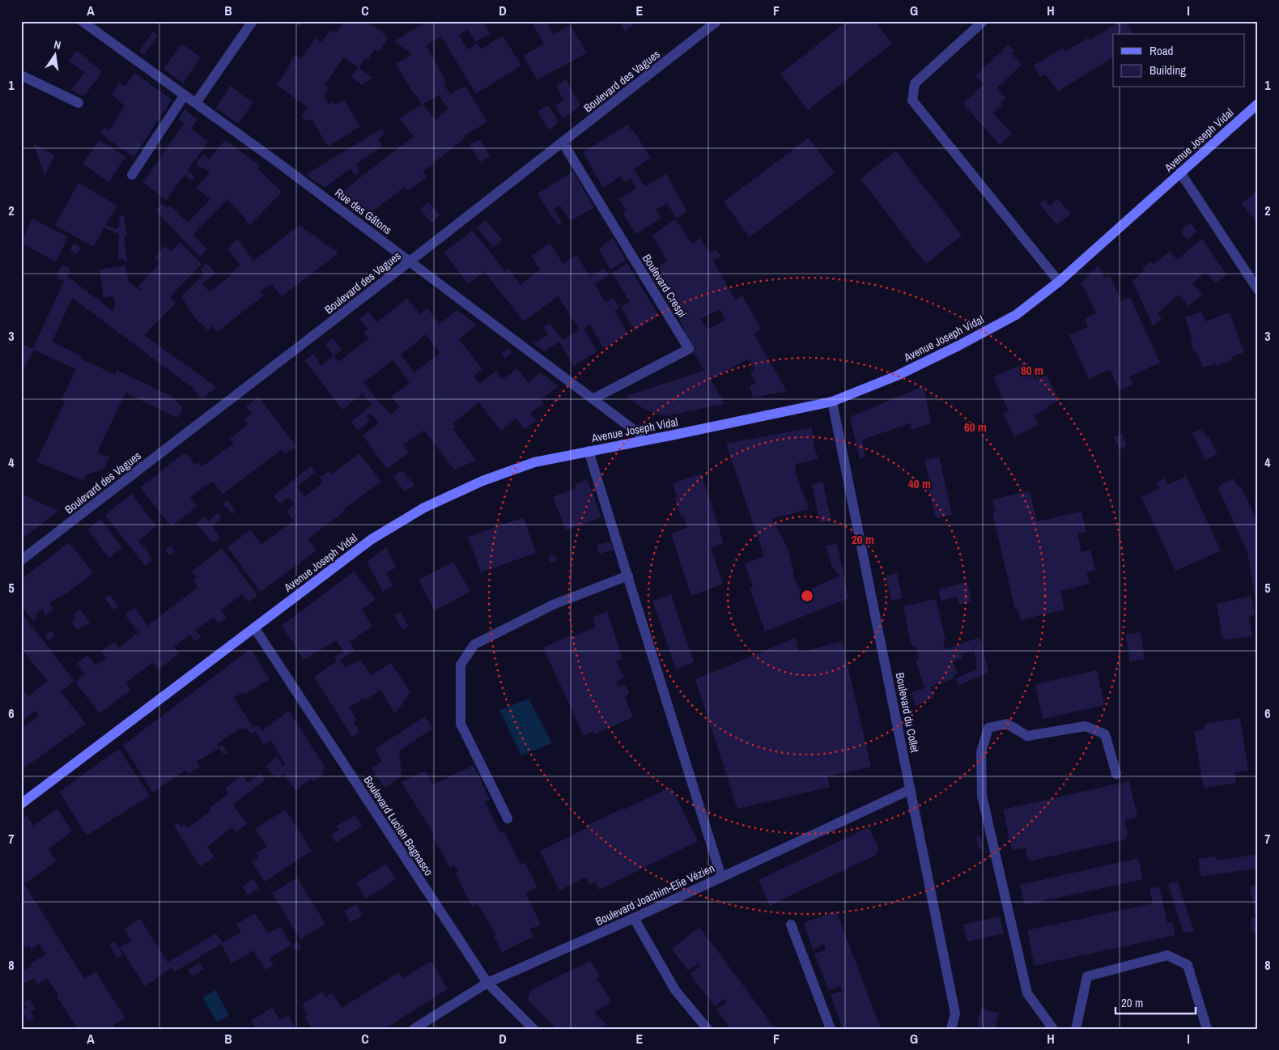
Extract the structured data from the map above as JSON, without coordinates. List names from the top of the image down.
{
  "streets": {
    "street": [
      "Boulevard des Vagues",
      "Avenue Joseph Vidal",
      "Rue des Gâtons",
      "Boulevard Crespi",
      "Boulevard du Collet",
      "Boulevard Lucien Bagnasco",
      "Boulevard Joachim-Elie Vézien"
    ]
  },
  "crossings": [
    ["Boulevard des Vagues", "Rue des Gâtons"],
    ["Boulevard des Vagues", "Boulevard Crespi"],
    ["Avenue Joseph Vidal", "Rue des Gâtons"],
    ["Avenue Joseph Vidal", "Boulevard du Collet"],
    ["Avenue Joseph Vidal", "Boulevard Lucien Bagnasco"],
    ["Rue des Gâtons", "Boulevard Crespi"],
    ["Boulevard du Collet", "Boulevard Joachim-Elie Vézien"],
    ["Boulevard Lucien Bagnasco", "Boulevard Joachim-Elie Vézien"]
  ],
  "legend": ["Road", "Building"],
  "scale_bar": "20 m",
  "north": "top",
  "grid": {
    "columns": [
      "A",
      "B",
      "C",
      "D",
      "E",
      "F",
      "G",
      "H",
      "I"
    ],
    "rows": [
      "1",
      "2",
      "3",
      "4",
      "5",
      "6",
      "7",
      "8"
    ]
  },
  "rings": [
    "80 m",
    "60 m",
    "40 m",
    "20 m"
  ]
}
